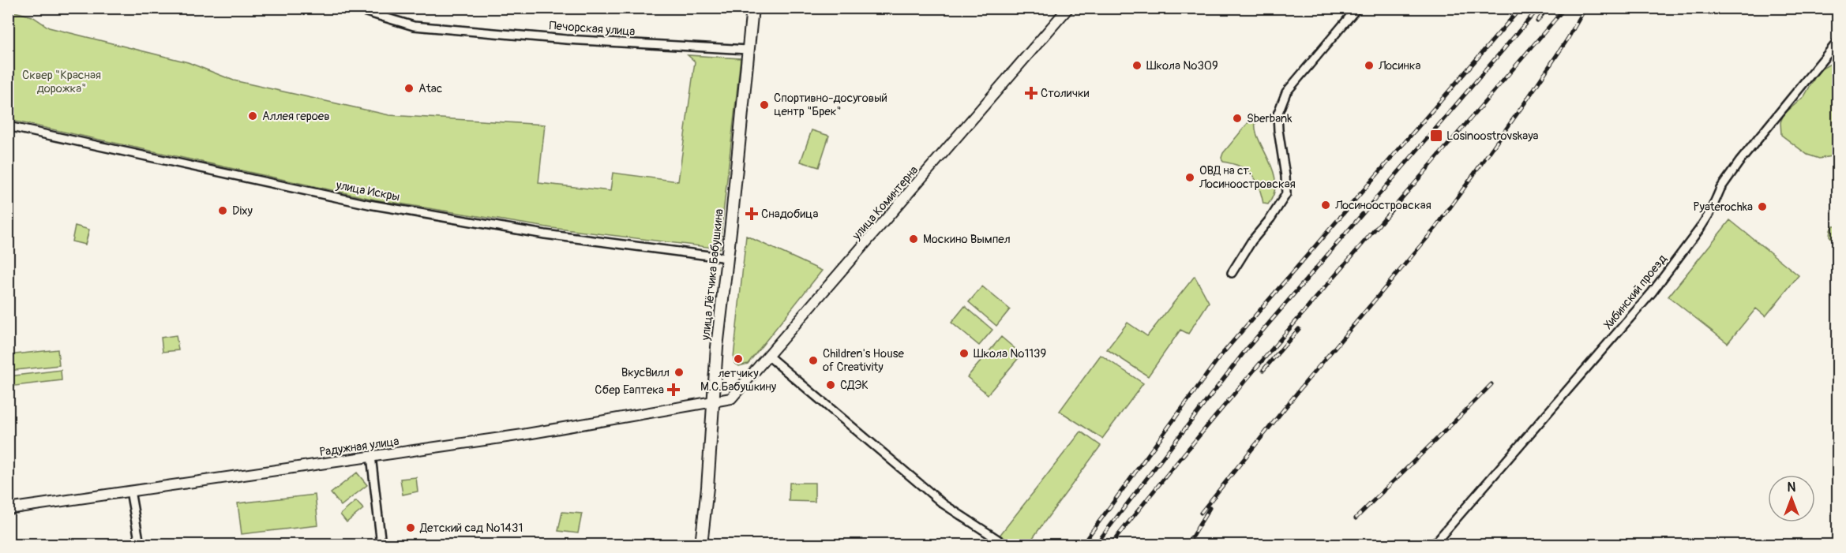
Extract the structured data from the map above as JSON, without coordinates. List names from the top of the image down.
{
  "streets": {
    "main road": ["улица Лётчика Бабушкина"],
    "street": [
      "Печорская улица",
      "улица Искры",
      "улица Коминтерна",
      "Хибинский проезд",
      "Радужная улица"
    ]
  },
  "crossings": [
    ["Печорская улица", "улица Лётчика Бабушкина"],
    ["улица Искры", "улица Лётчика Бабушкина"],
    ["улица Коминтерна", "улица Лётчика Бабушкина"],
    ["улица Коминтерна", "Радужная улица"],
    ["улица Лётчика Бабушкина", "Радужная улица"]
  ],
  "parks": ["Сквер \"Красная дорожка\""],
  "places": {
    "other": [
      "Школа №309",
      "Лосинка",
      "Atac",
      "Спортивно-досуговый центр \"Брек\"",
      "Аллея героев",
      "Sberbank",
      "ОВД на ст. Лосиноостровская",
      "Лосиноостровская",
      "Pyaterochka",
      "Dixy",
      "Москино Вымпел",
      "Школа №1139",
      "летчику М.С.Бабушкину",
      "Children's House of Creativity",
      "ВкусВилл",
      "СДЭК",
      "Детский сад №1431"
    ],
    "health": ["Столички", "Снадобица", "Сбер Еаптека"],
    "transit": ["Losinoostrovskaya"]
  },
  "north": "top"
}
